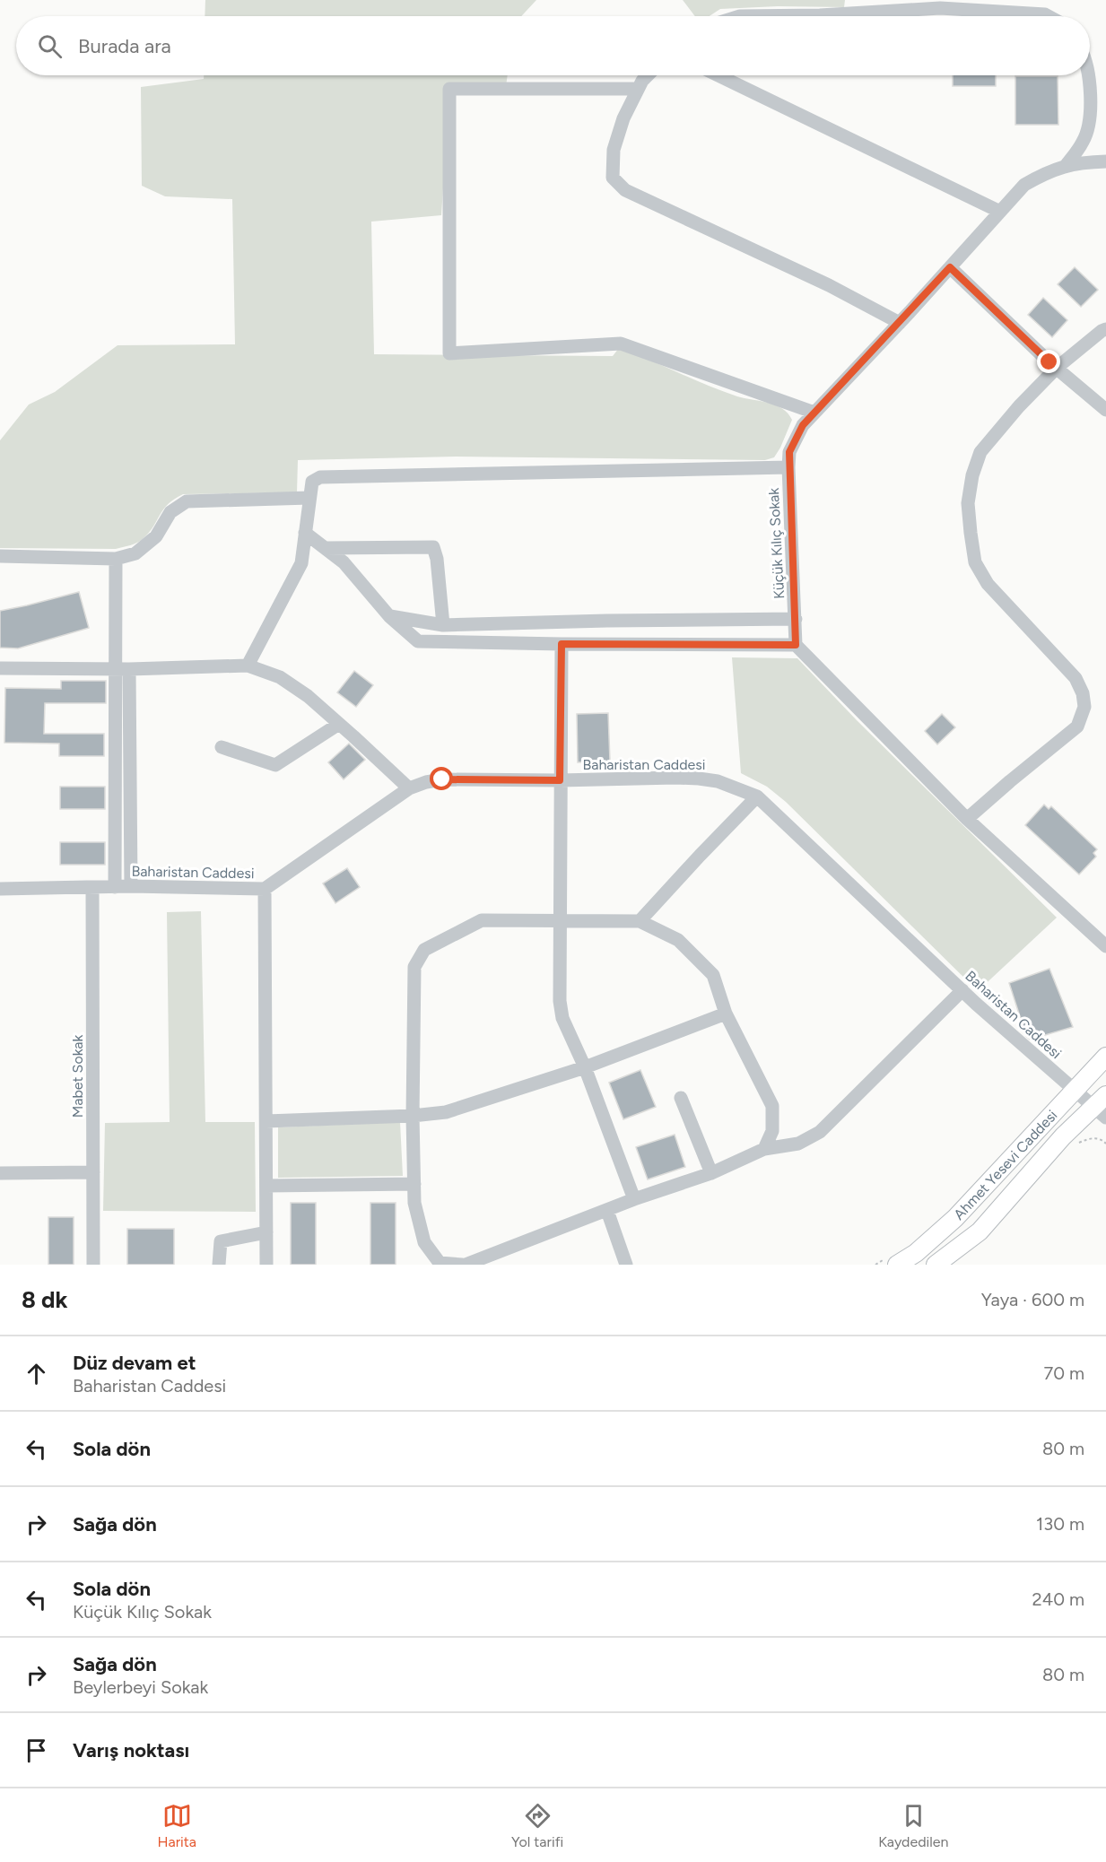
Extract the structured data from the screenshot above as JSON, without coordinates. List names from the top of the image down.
{
  "streets": {
    "main road": ["Ahmet Yesevi Caddesi"],
    "street": ["Küçük Kılıç Sokak", "Baharistan Caddesi", "Mabet Sokak"]
  },
  "crossings": [
    ["Baharistan Caddesi", "Mabet Sokak"],
    ["Baharistan Caddesi", "Ahmet Yesevi Caddesi"]
  ],
  "page": {
    "search": "Burada ara",
    "heading": ["8 dk", "Yaya · 600 m"],
    "list": [
      ["Düz devam et", "Baharistan Caddesi", "70 m"],
      ["Sola dön", "80 m"],
      ["Sağa dön", "130 m"],
      ["Sola dön", "Küçük Kılıç Sokak", "240 m"],
      ["Sağa dön", "Beylerbeyi Sokak", "80 m"],
      "Varış noktası"
    ],
    "nav": ["Harita", "Yol tarifi", "Kaydedilen"]
  }
}
